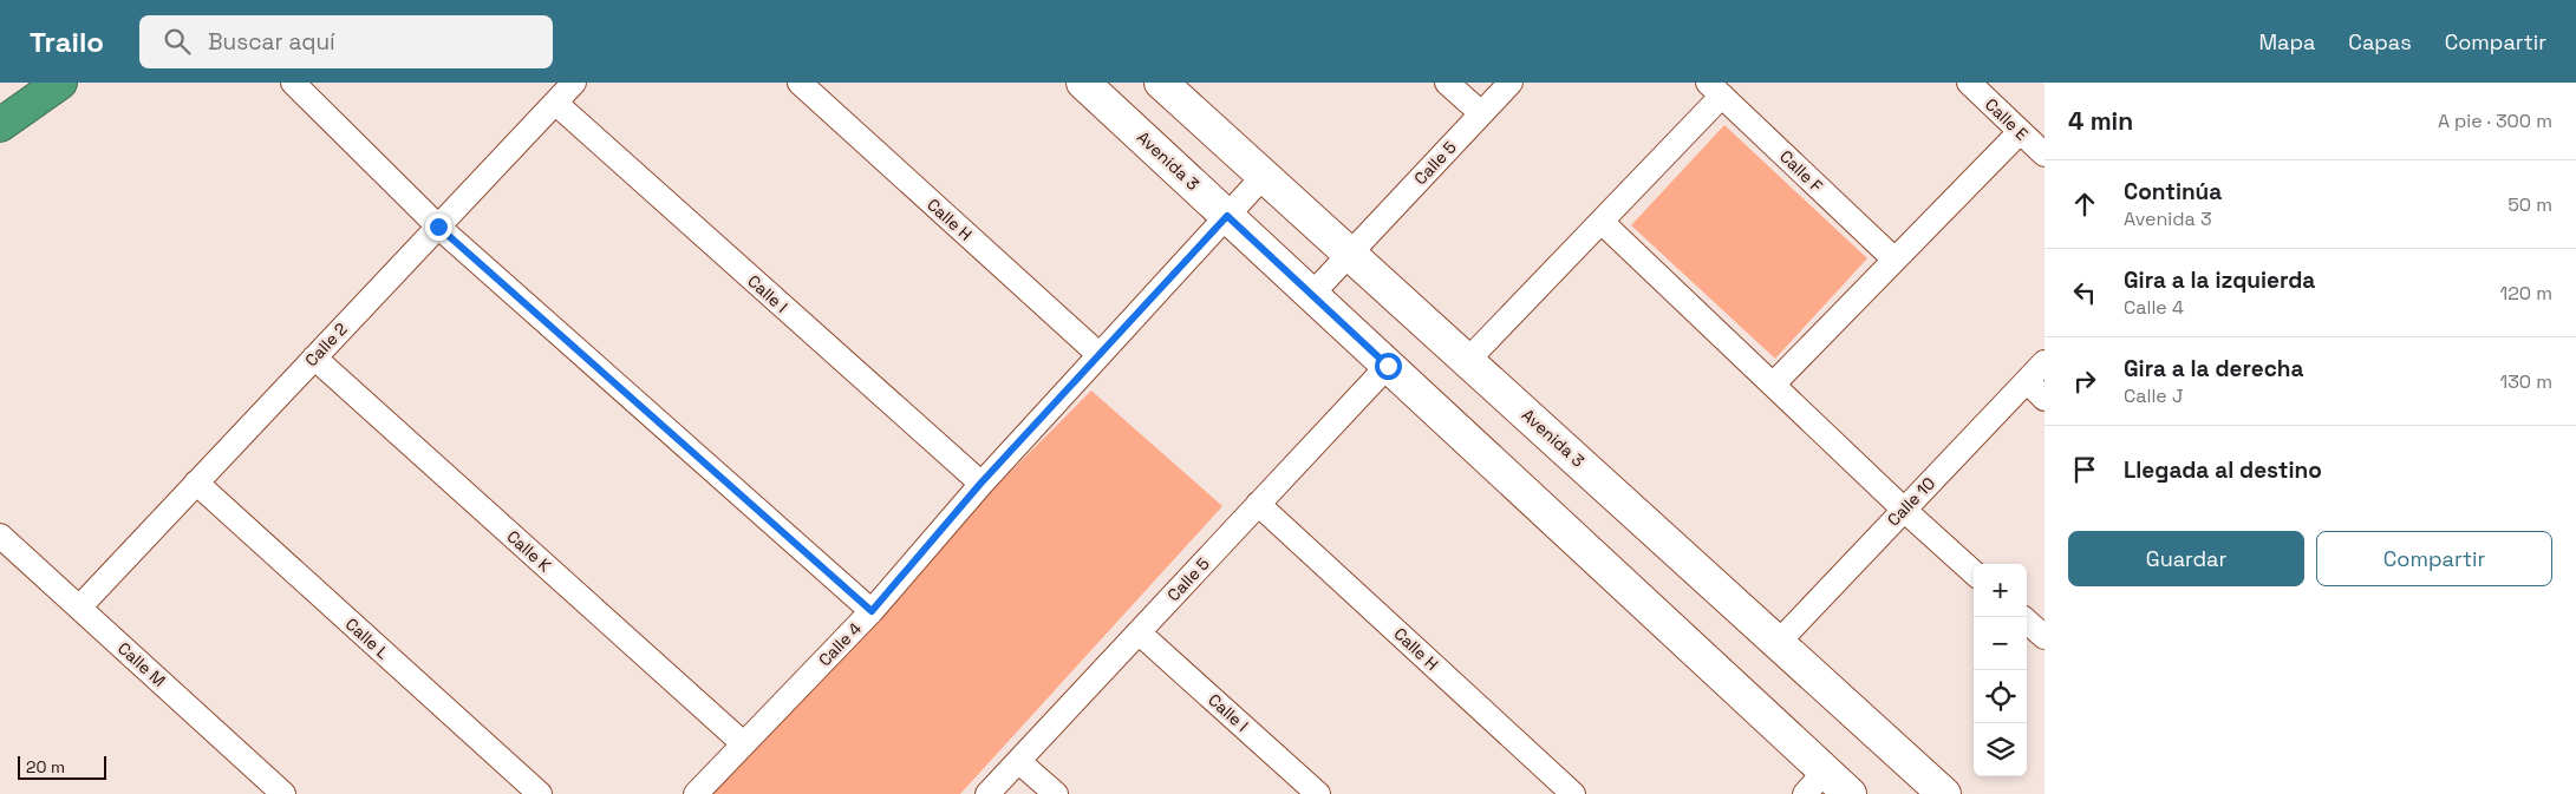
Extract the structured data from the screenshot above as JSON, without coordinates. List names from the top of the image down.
{
  "streets": {
    "street": [
      "Calle E",
      "Avenida 3",
      "Calle 5",
      "Calle F",
      "Calle H",
      "Calle I",
      "Calle 2",
      "Calle 10",
      "Calle K",
      "Calle L",
      "Calle 4",
      "Calle M"
    ]
  },
  "crossings": [
    ["Avenida 3", "Calle 5"],
    ["Avenida 3", "Calle 10"],
    ["Avenida 3", "Calle 4"],
    ["Calle 5", "Calle H"],
    ["Calle 5", "Calle I"],
    ["Calle H", "Calle 4"],
    ["Calle I", "Calle 2"],
    ["Calle I", "Calle 4"],
    ["Calle 2", "Calle K"],
    ["Calle 2", "Calle L"],
    ["Calle 2", "Calle M"],
    ["Calle K", "Calle 4"]
  ],
  "scale_bar": "20 m",
  "page": {
    "header": "Trailo",
    "search": "Buscar aquí",
    "nav": ["Mapa", "Capas", "Compartir"],
    "heading": ["4 min", "A pie · 300 m"],
    "list": [
      ["Continúa", "Avenida 3", "50 m"],
      ["Gira a la izquierda", "Calle 4", "120 m"],
      ["Gira a la derecha", "Calle J", "130 m"],
      "Llegada al destino"
    ],
    "buttons": ["Guardar", "Compartir"],
    "map_buttons": ["+", "−"],
    "scale": "20 m"
  }
}
